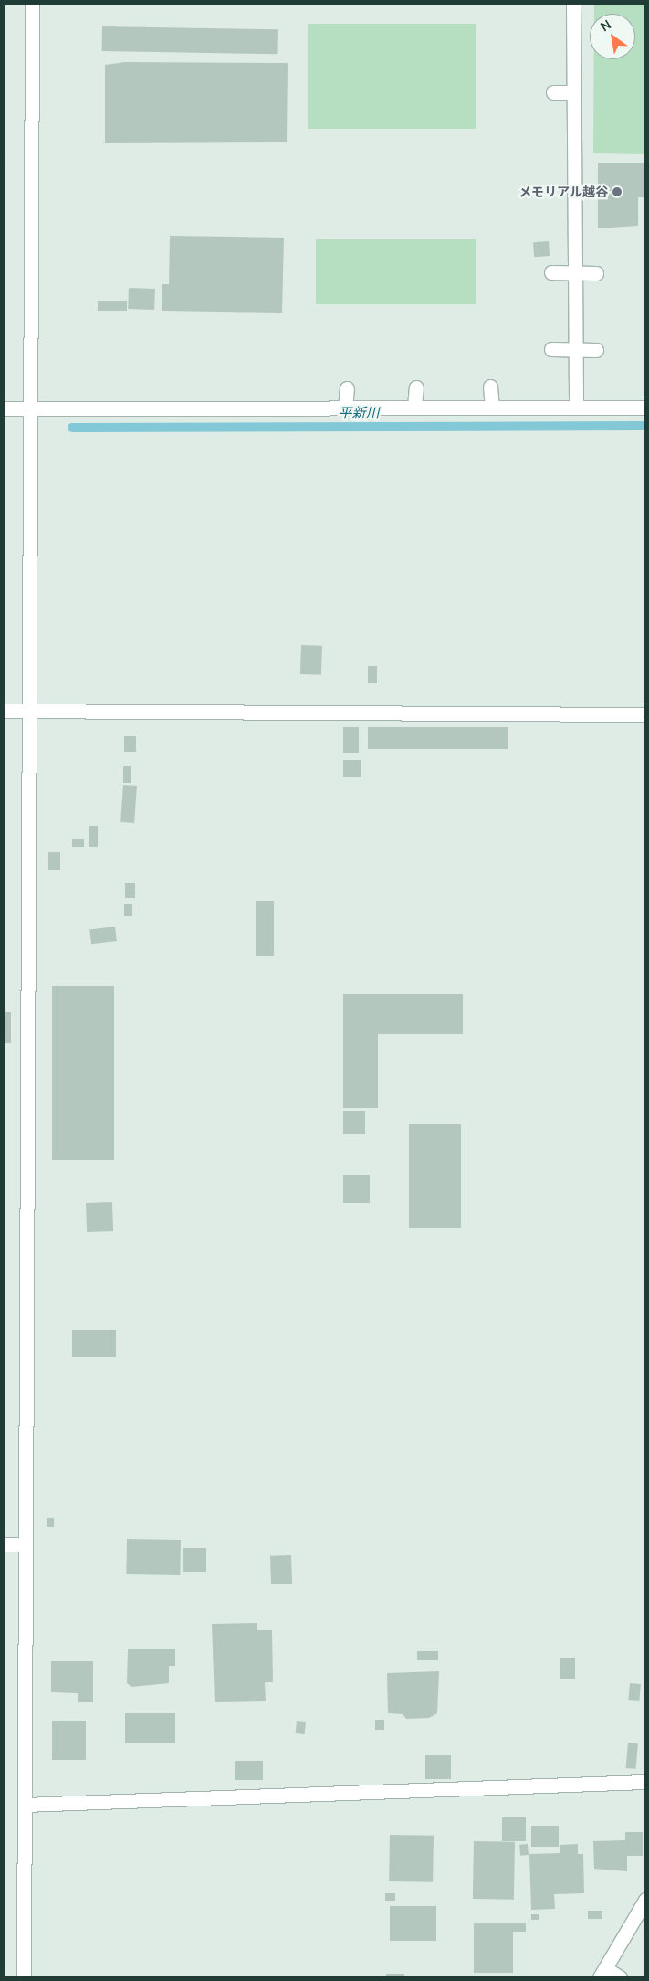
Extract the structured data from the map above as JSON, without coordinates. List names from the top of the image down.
{
  "water": ["平新川"],
  "places": ["メモリアル越谷"],
  "north": "top left"
}
